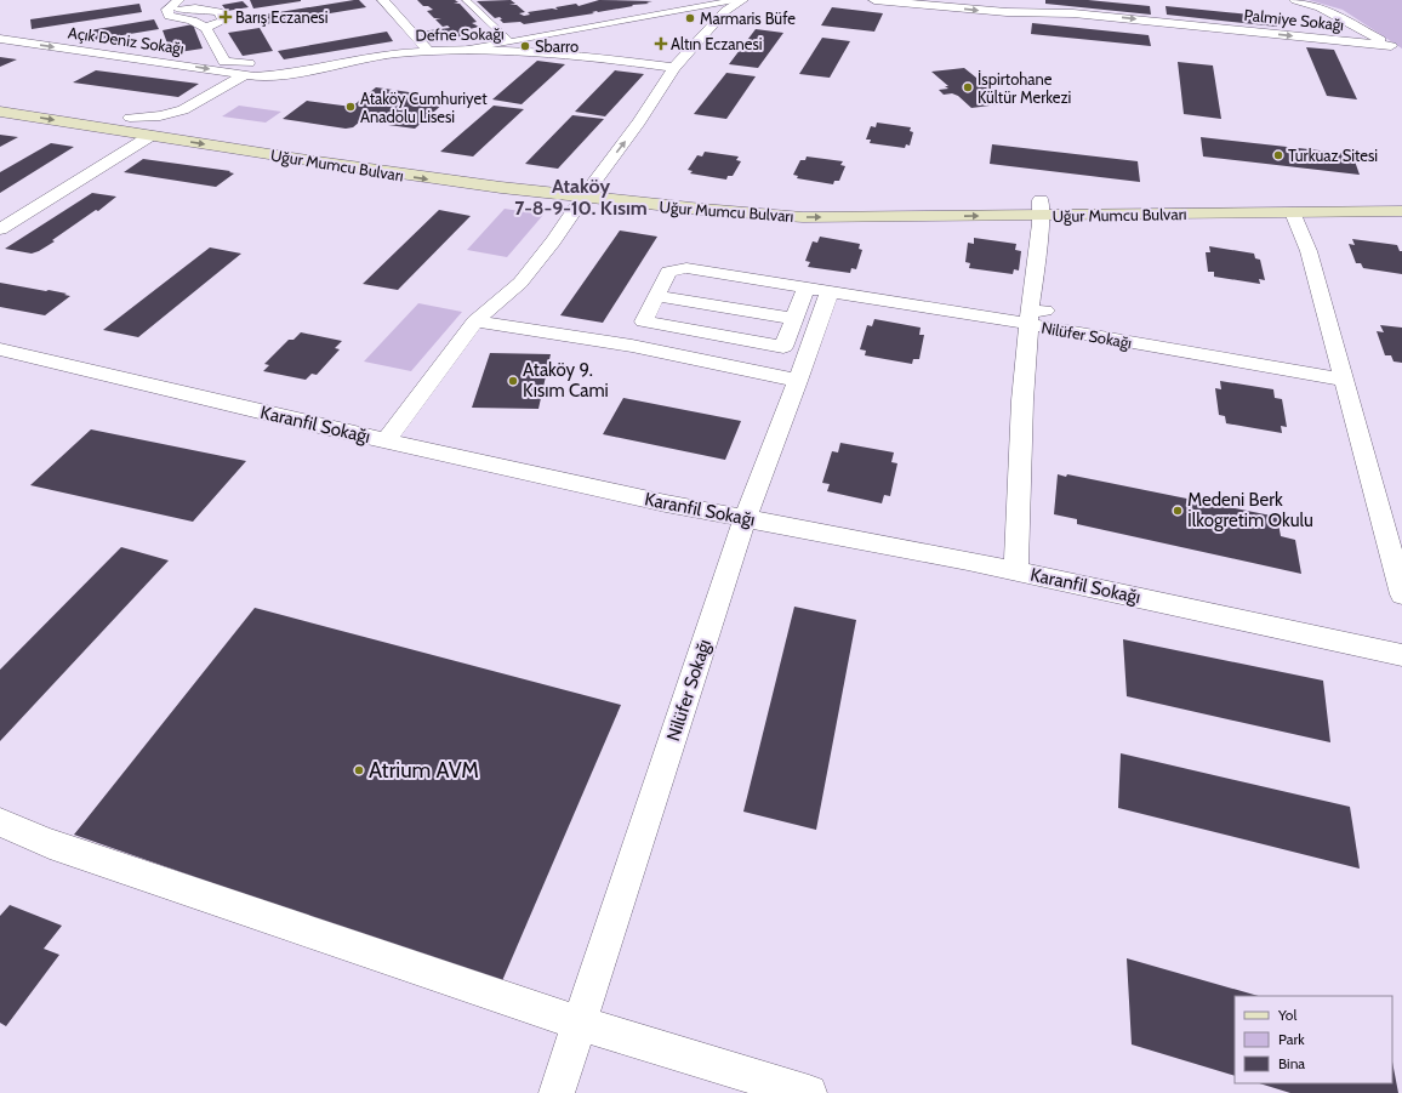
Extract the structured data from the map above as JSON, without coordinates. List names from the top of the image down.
{
  "streets": {
    "main road": ["Uğur Mumcu Bulvarı"],
    "street": [
      "Palmiye Sokağı",
      "Defne Sokağı",
      "Açık Deniz Sokağı",
      "Nilüfer Sokağı",
      "Karanfil Sokağı"
    ]
  },
  "crossings": [
    ["Defne Sokağı", "Açık Deniz Sokağı"],
    ["Nilüfer Sokağı", "Karanfil Sokağı"]
  ],
  "one_way": ["Palmiye Sokağı", "Açık Deniz Sokağı"],
  "districts": ["Ataköy 7-8-9-10. Kısım"],
  "places": {
    "health": ["Barış Eczanesi", "Altın Eczanesi"],
    "other": [
      "Marmaris Büfe",
      "Sbarro",
      "İspirtohane Kültür Merkezi",
      "Ataköy Cumhuriyet Anadolu Lisesi",
      "Turkuaz Sitesi",
      "Ataköy 9. Kısım Cami",
      "Medeni Berk İlkogretim Okulu",
      "Atrium AVM"
    ]
  },
  "legend": ["Yol", "Park", "Bina"]
}
